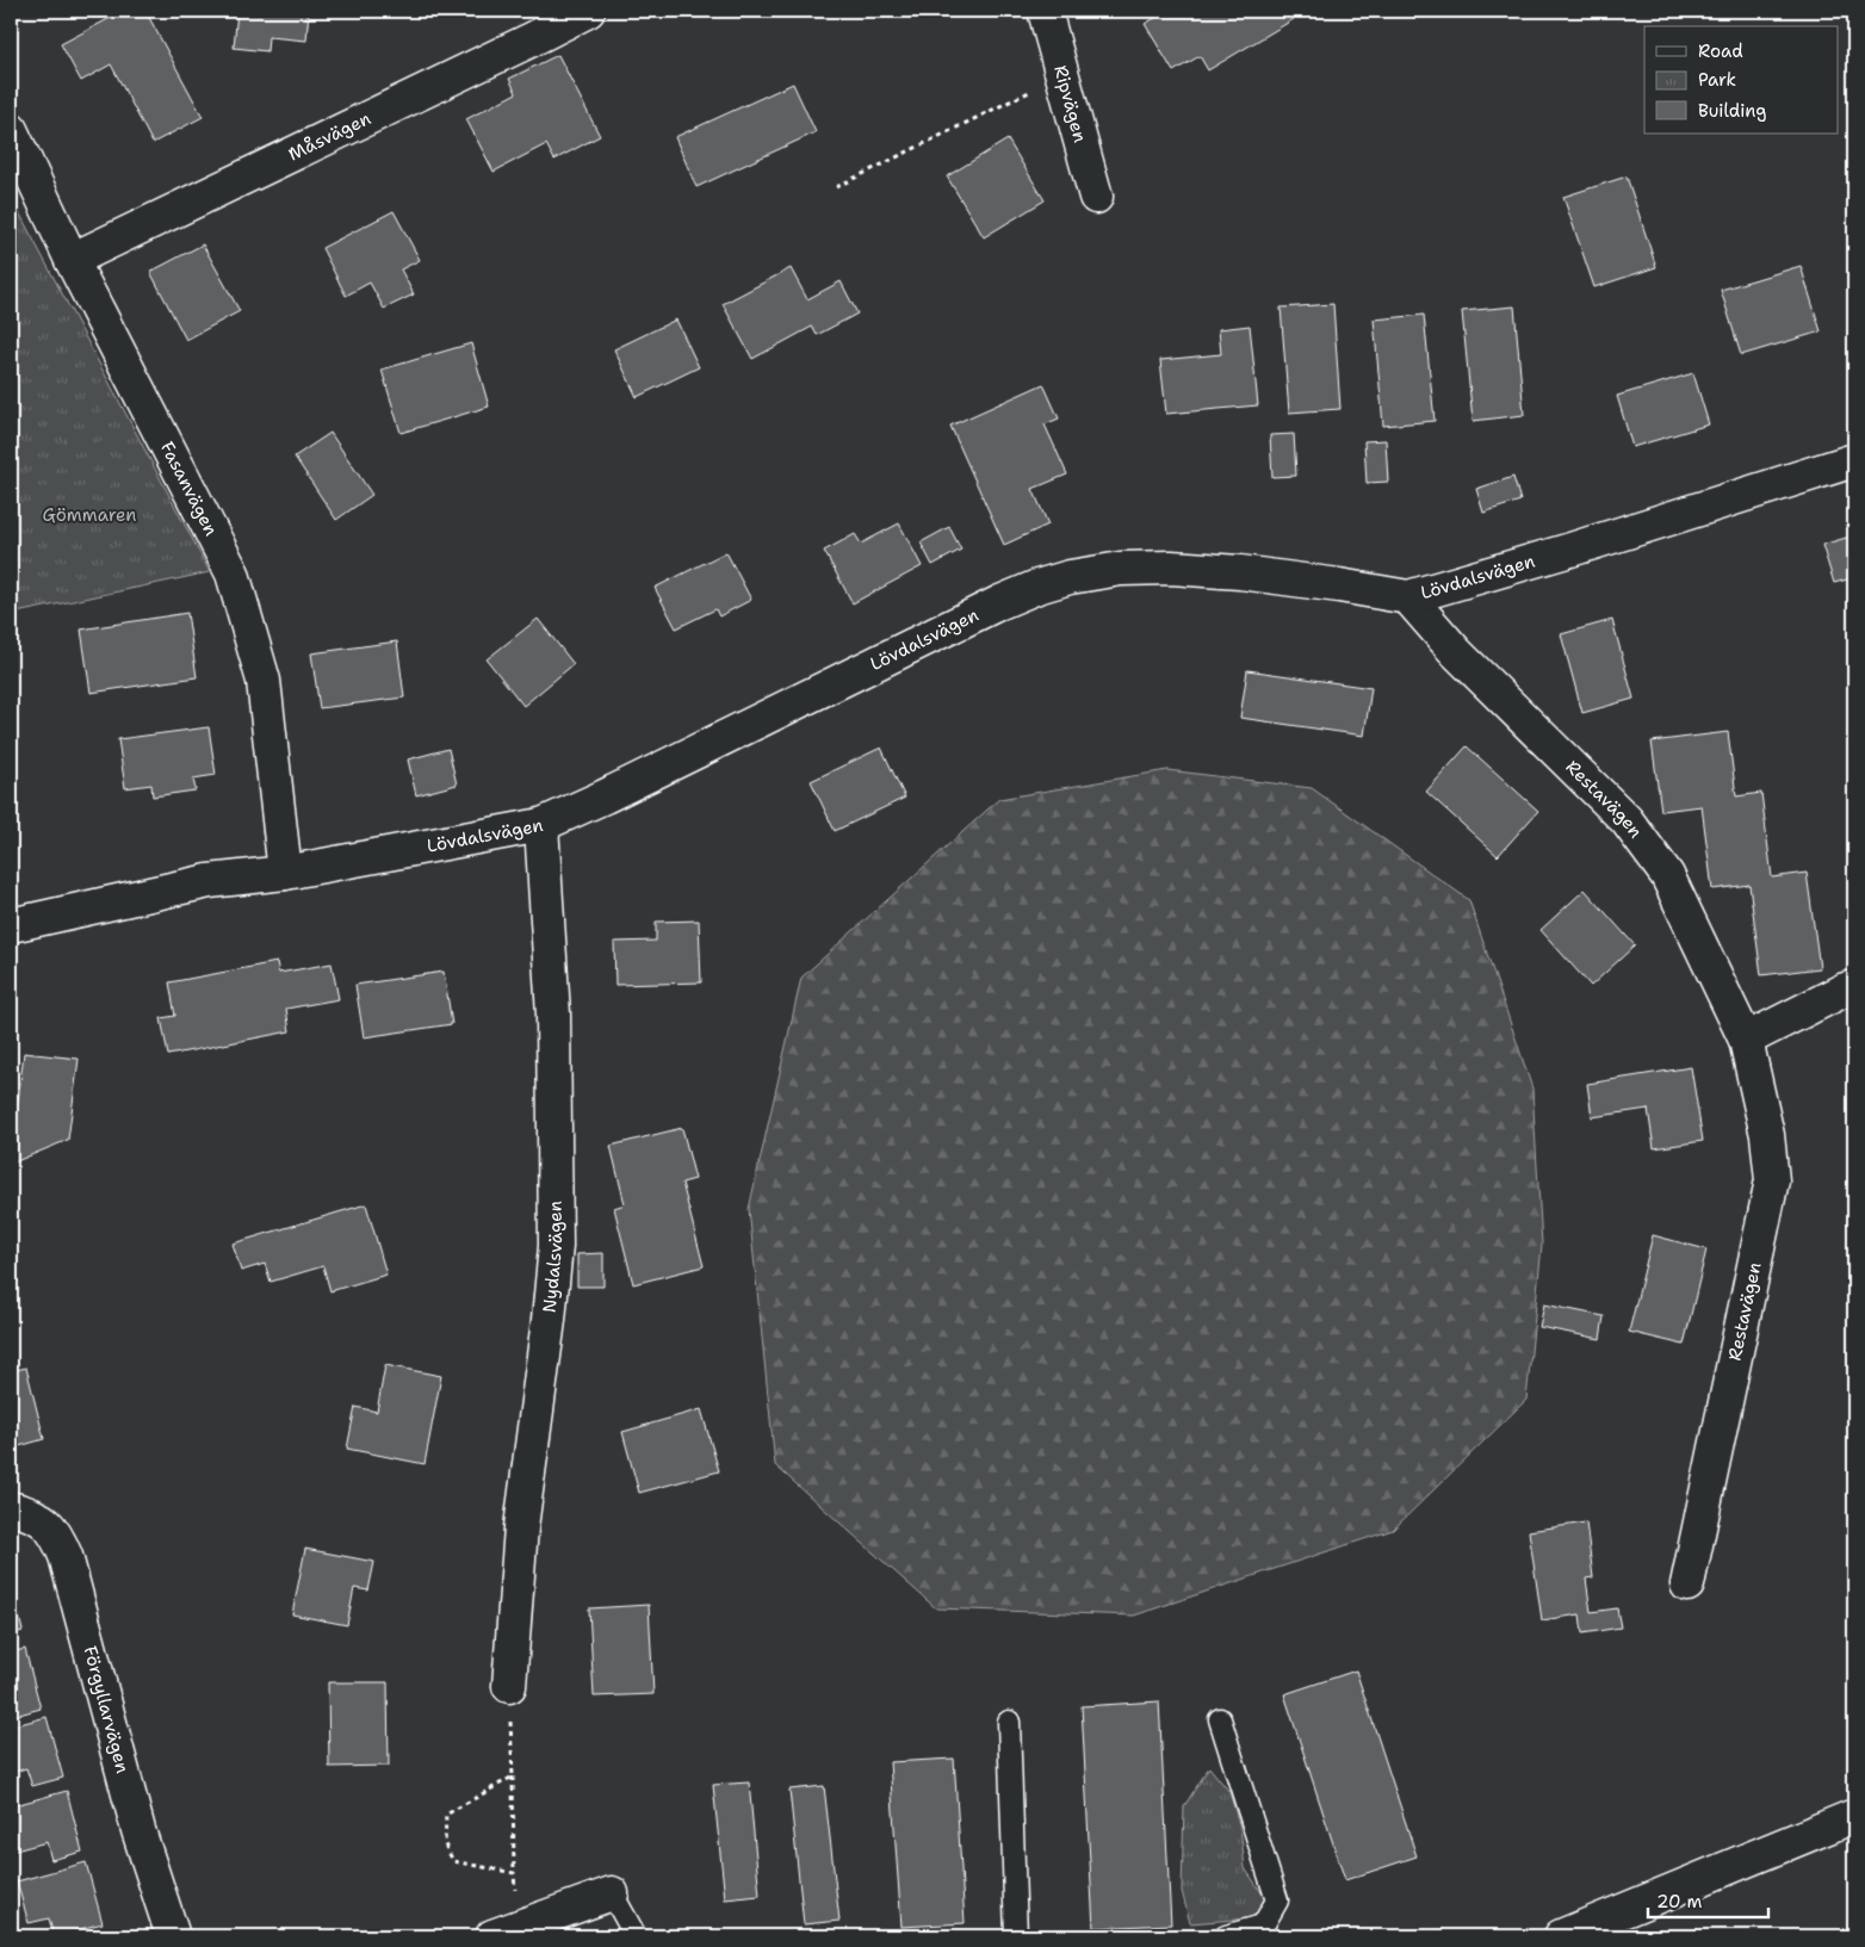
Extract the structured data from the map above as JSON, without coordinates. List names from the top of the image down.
{
  "streets": {
    "street": [
      "Ripvägen",
      "Måsvägen",
      "Fasanvägen",
      "Lövdalsvägen",
      "Restavägen",
      "Nydalsvägen",
      "Förgyllarvägen"
    ]
  },
  "crossings": [
    ["Måsvägen", "Fasanvägen"],
    ["Fasanvägen", "Lövdalsvägen"],
    ["Lövdalsvägen", "Restavägen"],
    ["Lövdalsvägen", "Nydalsvägen"]
  ],
  "parks": ["Gömmaren"],
  "legend": ["Road", "Park", "Building"],
  "scale_bar": "20 m"
}
